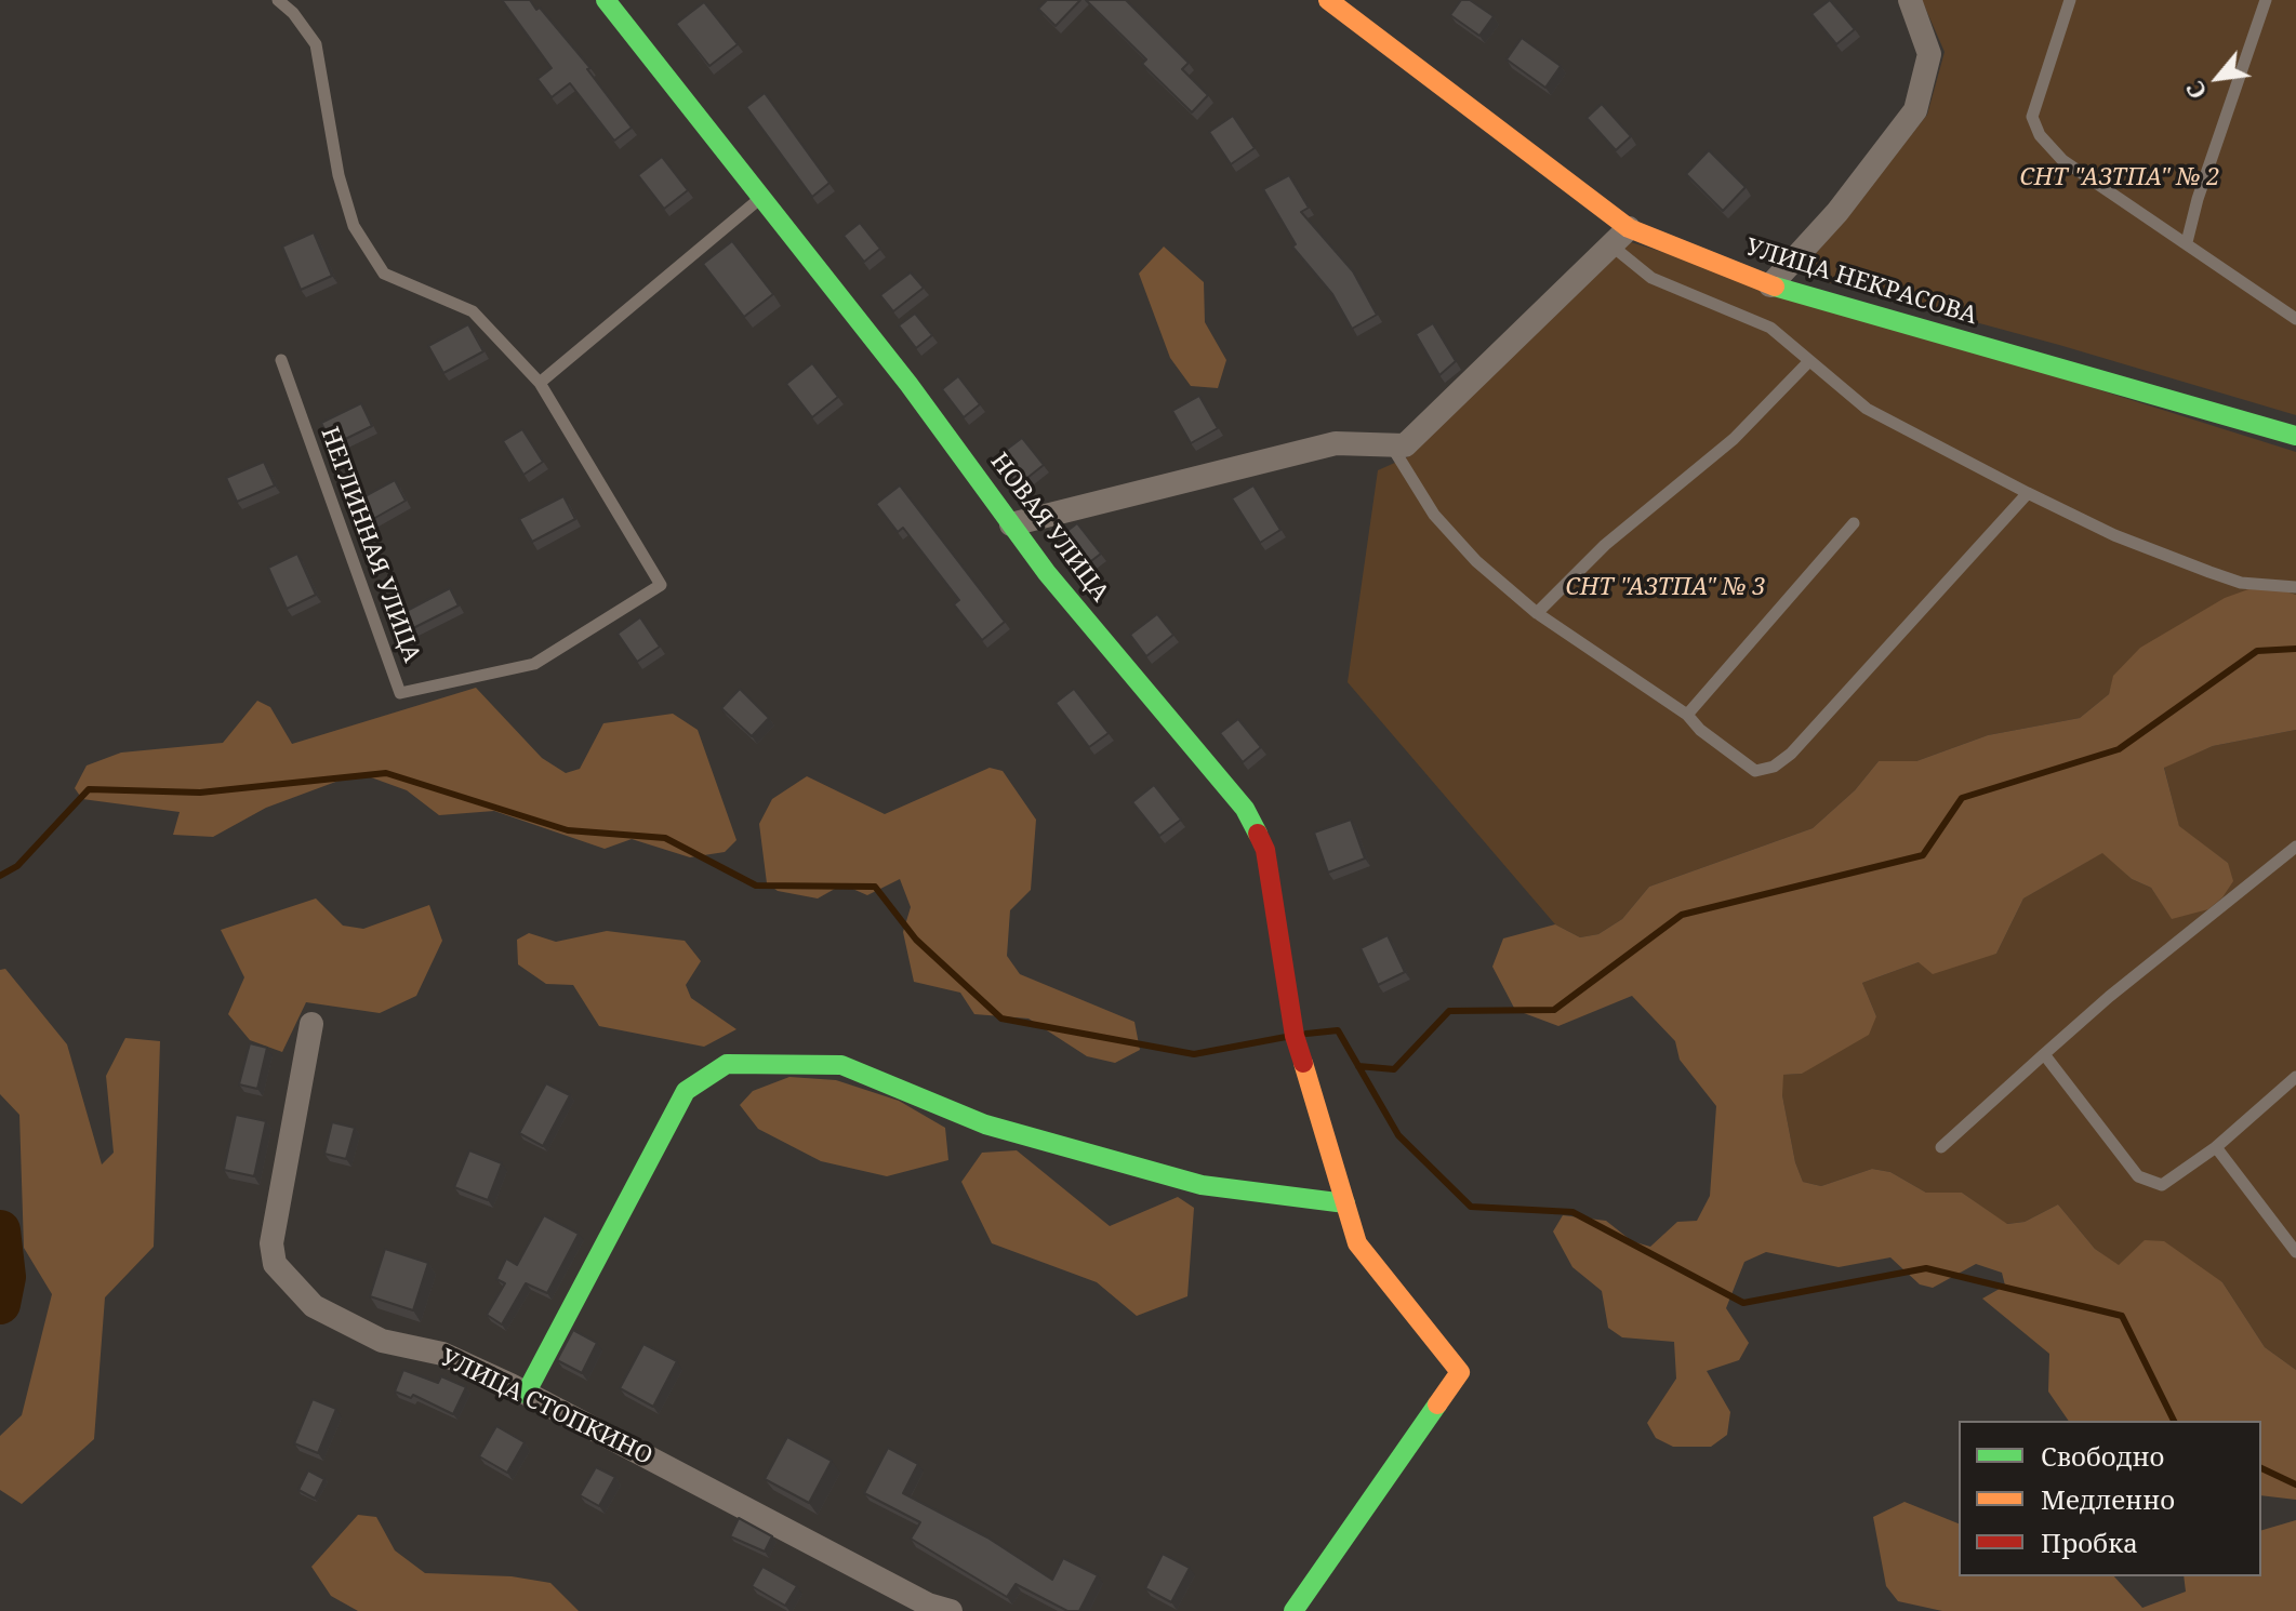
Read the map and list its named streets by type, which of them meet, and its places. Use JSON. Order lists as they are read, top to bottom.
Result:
{
  "streets": {
    "street": ["УЛИЦА НЕКРАСОВА", "НОВАЯ УЛИЦА", "УЛИЦА СТОПКИНО"],
    "lane": ["НЕГЛИННАЯ УЛИЦА"]
  },
  "parks": ["СНТ \"АЗТПА\" № 2", "СНТ \"АЗТПА\" № 3"],
  "legend": ["Свободно", "Медленно", "Пробка"],
  "north": "bottom left"
}
